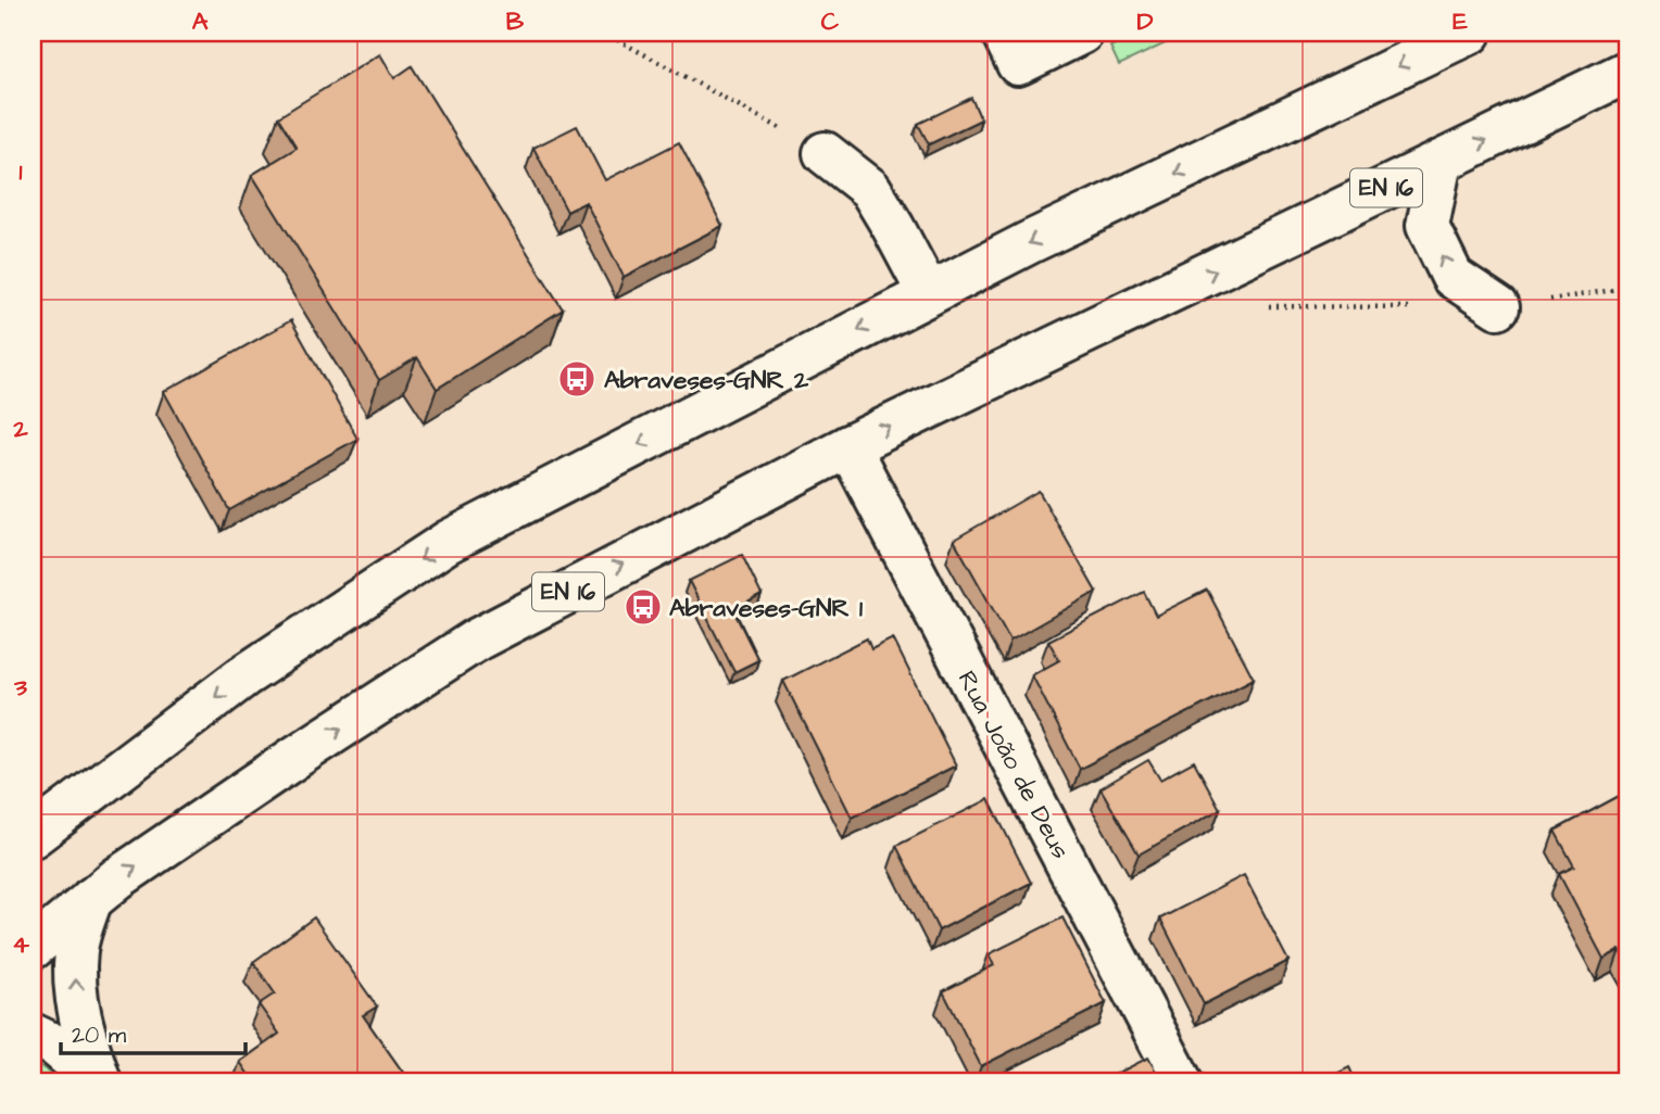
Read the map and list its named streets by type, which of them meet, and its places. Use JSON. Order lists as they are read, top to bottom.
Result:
{
  "streets": {
    "main road": ["EN 16", "Rua João de Deus"]
  },
  "crossings": [
    ["EN 16", "Rua João de Deus"]
  ],
  "places": {
    "bus stop": ["Abraveses-GNR 2", "Abraveses-GNR 1"]
  },
  "scale_bar": "20 m",
  "grid": {
    "columns": [
      "A",
      "B",
      "C",
      "D",
      "E"
    ],
    "rows": [
      "1",
      "2",
      "3",
      "4"
    ]
  }
}
